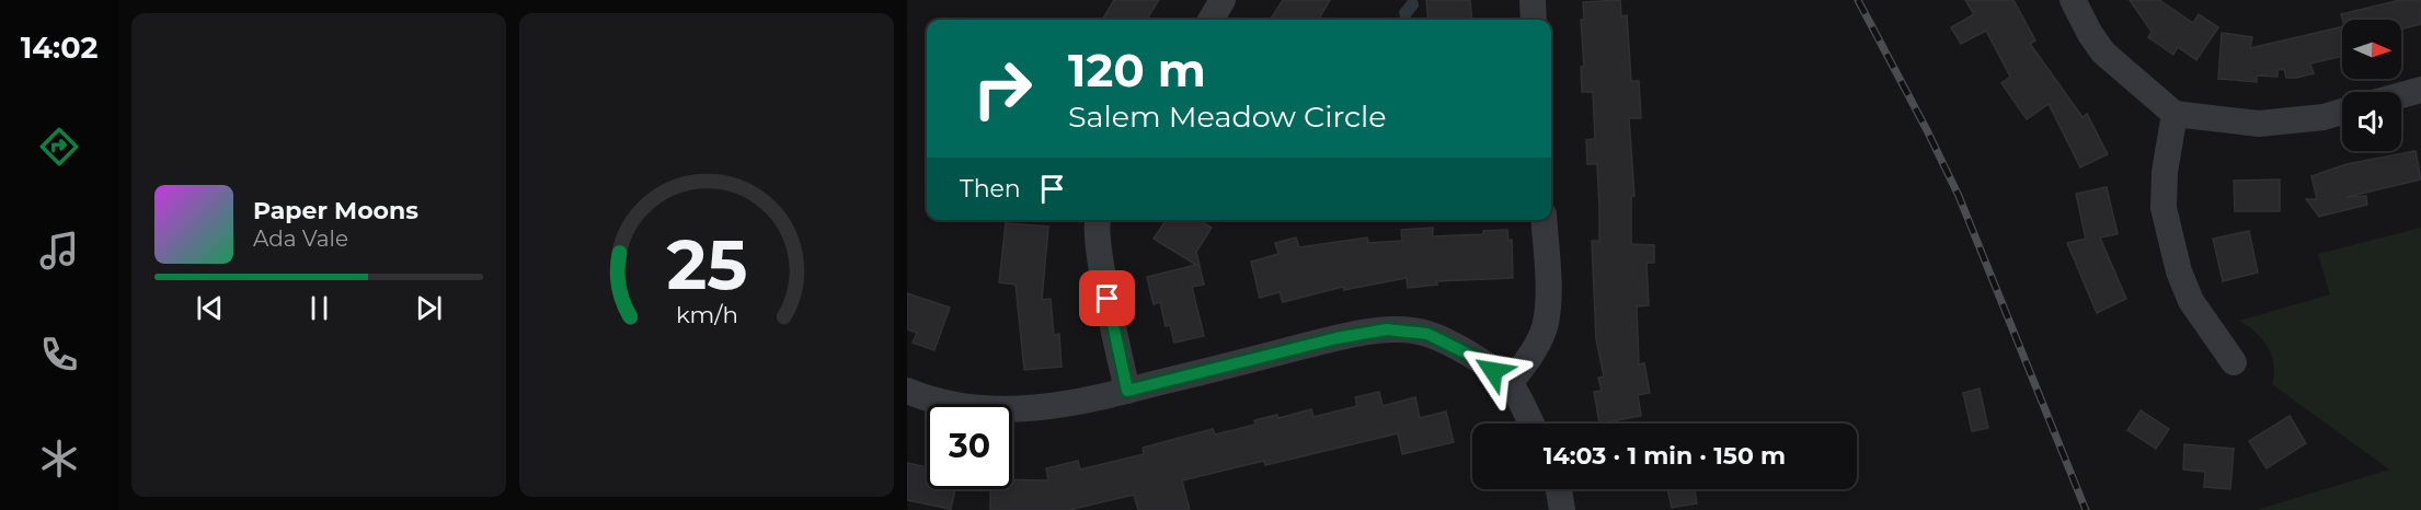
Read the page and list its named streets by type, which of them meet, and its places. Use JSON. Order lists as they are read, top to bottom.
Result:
{
  "north": "right",
  "page": {
    "tabs": "14:02",
    "turn": ["120 m", "Salem Meadow Circle"],
    "then": "Then",
    "song": ["Paper Moons", "Ada Vale"],
    "limit": "30",
    "trip": "14:03 · 1 min · 150 m",
    "gauge": ["25", "km/h"]
  }
}
